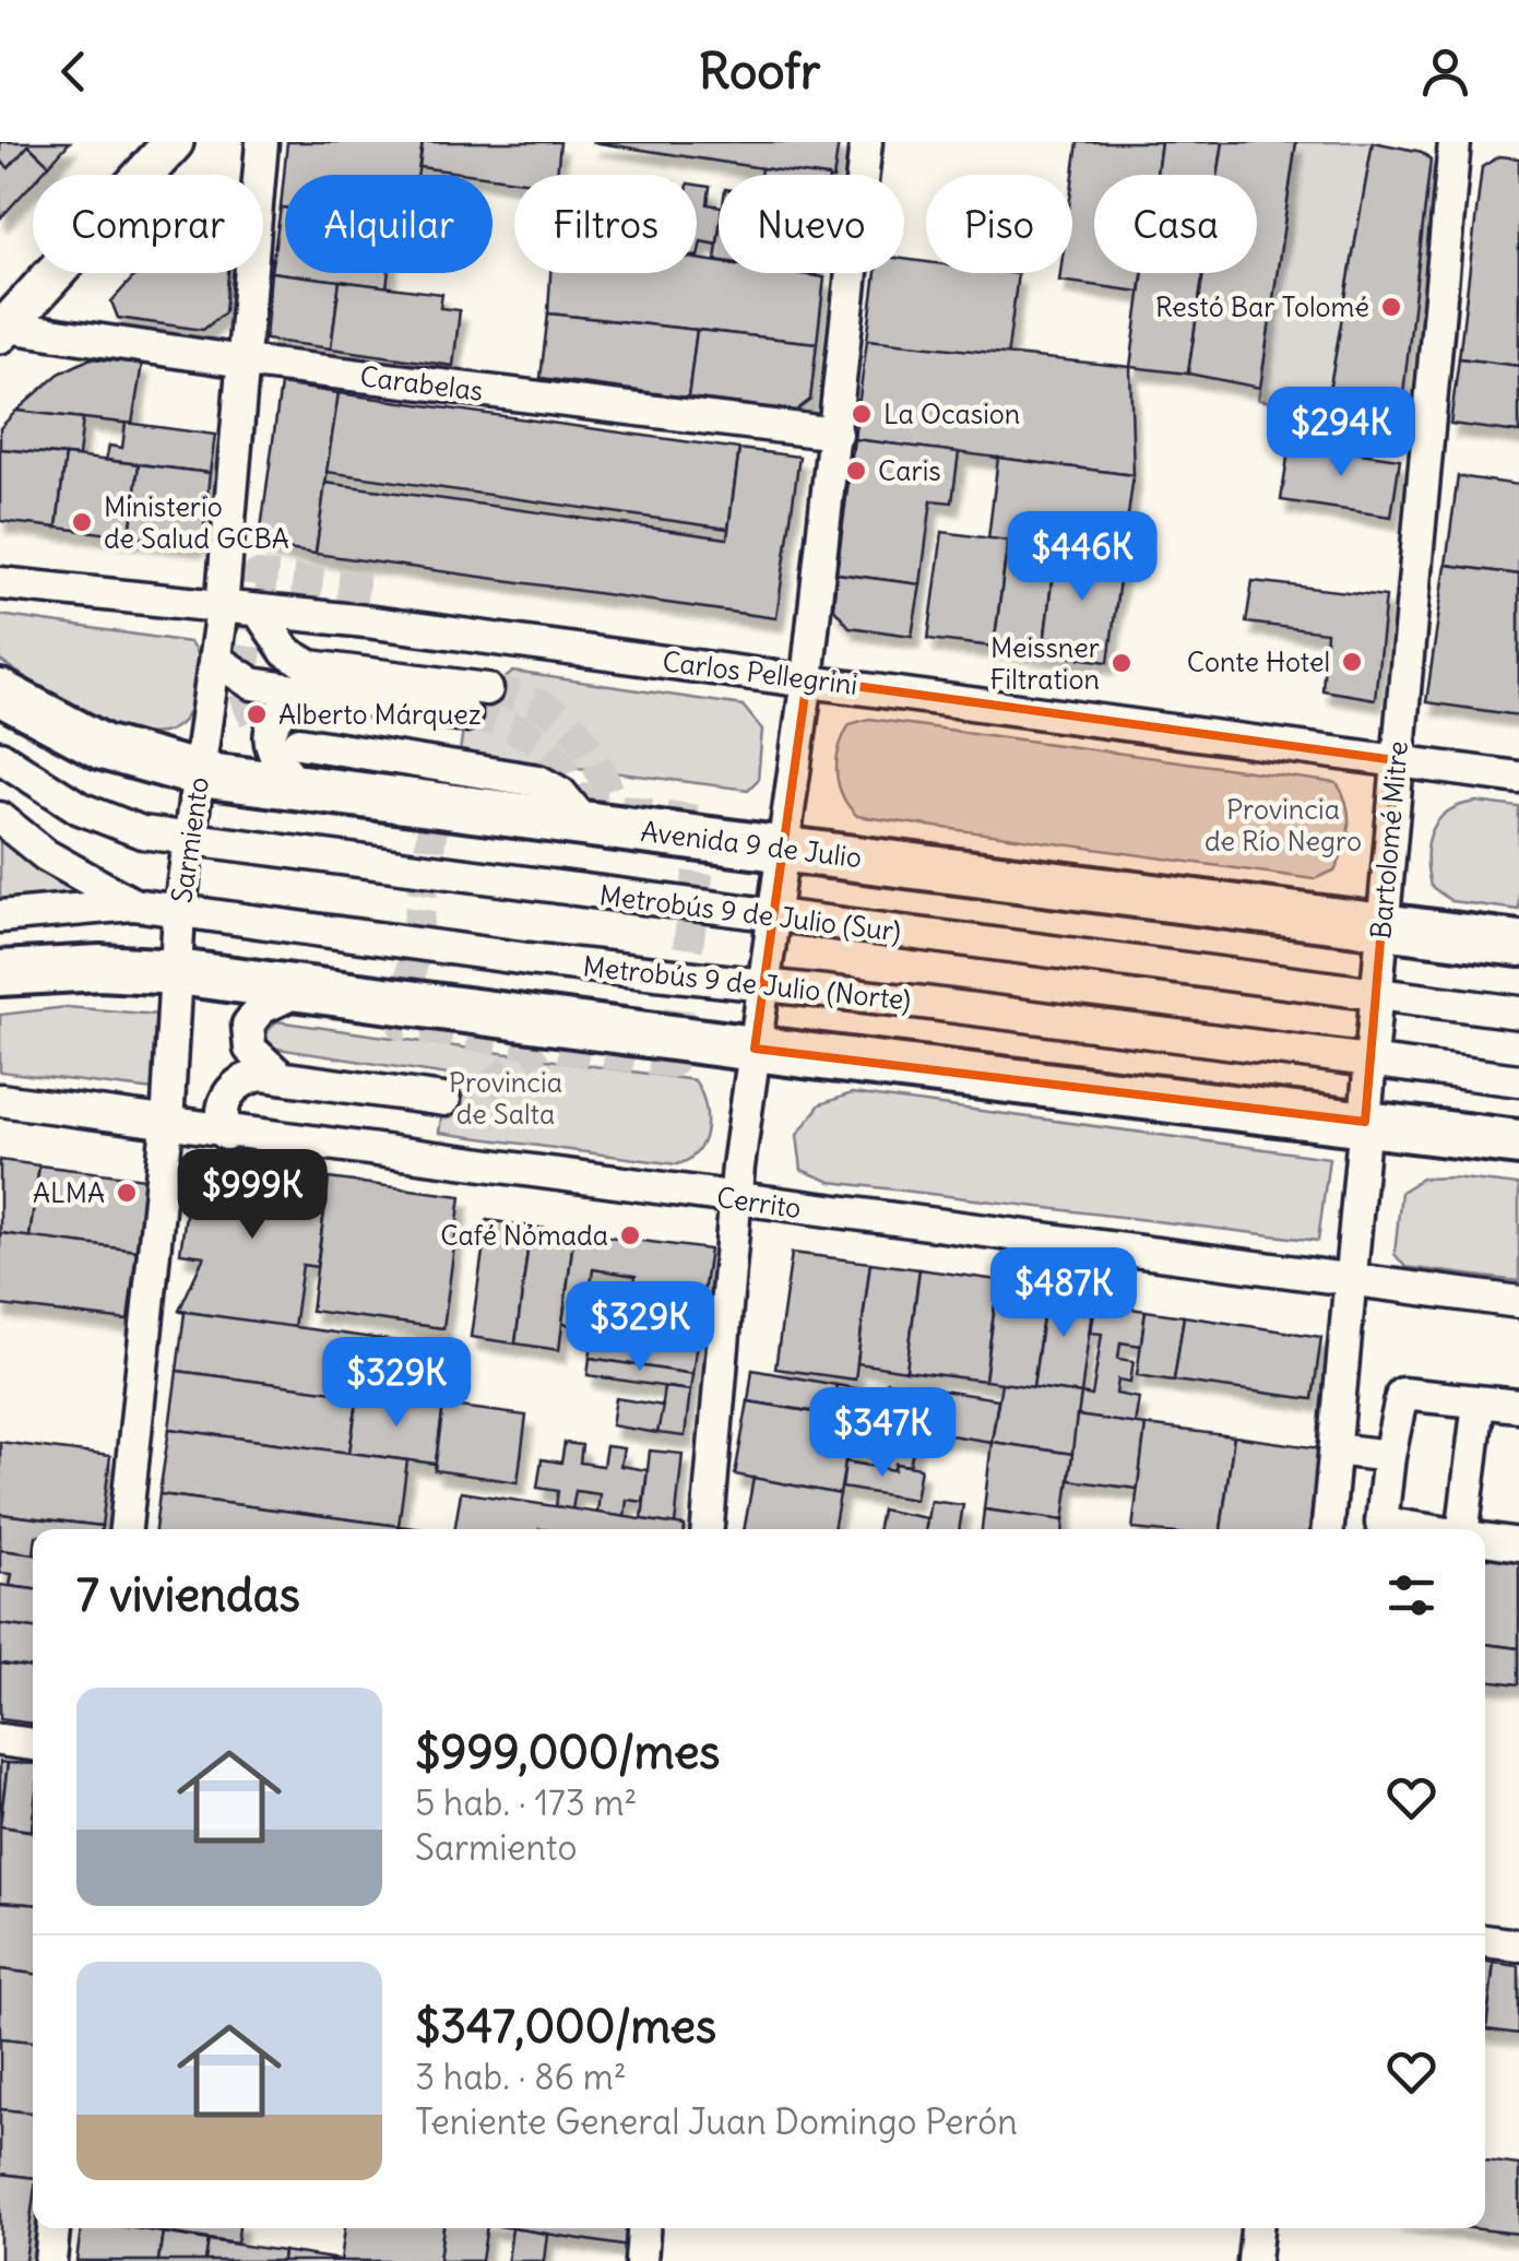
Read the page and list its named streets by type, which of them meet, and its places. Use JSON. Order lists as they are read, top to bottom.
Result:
{
  "streets": {
    "highway": ["Avenida 9 de Julio"],
    "street": [
      "Carabelas",
      "Carlos Pellegrini",
      "Sarmiento",
      "Bartolomé Mitre",
      "Metrobús 9 de Julio (Sur)",
      "Metrobús 9 de Julio (Norte)",
      "Cerrito"
    ]
  },
  "crossings": [
    ["Carabelas", "Sarmiento"],
    ["Carlos Pellegrini", "Sarmiento"],
    ["Carlos Pellegrini", "Bartolomé Mitre"],
    ["Sarmiento", "Avenida 9 de Julio"],
    ["Sarmiento", "Metrobús 9 de Julio (Sur)"],
    ["Sarmiento", "Metrobús 9 de Julio (Norte)"],
    ["Sarmiento", "Cerrito"],
    ["Bartolomé Mitre", "Avenida 9 de Julio"],
    ["Bartolomé Mitre", "Metrobús 9 de Julio (Sur)"],
    ["Bartolomé Mitre", "Metrobús 9 de Julio (Norte)"],
    ["Bartolomé Mitre", "Cerrito"]
  ],
  "parks": ["Provincia de Río Negro", "Provincia de Salta"],
  "places": [
    "Restó Bar Tolomé",
    "La Ocasion",
    "Caris",
    "Ministerio de Salud GCBA",
    "Conte Hotel",
    "Meissner Filtration",
    "Alberto Márquez",
    "ALMA",
    "Café Nómada"
  ],
  "page": {
    "header": "Roofr",
    "chip": [
      "Comprar",
      "Alquilar",
      "Filtros",
      "Nuevo",
      "Piso",
      "Casa"
    ],
    "price": [
      "$294K",
      "$446K",
      "$999K",
      "$487K",
      "$329K",
      "$329K",
      "$347K"
    ],
    "heading": "7 viviendas",
    "list": [
      {
        "name": "$999,000/mes",
        "note": "5 hab. · 173 m² · Sarmiento"
      },
      {
        "name": "$347,000/mes",
        "note": "3 hab. · 86 m² · Teniente General Juan Domingo Perón"
      }
    ]
  }
}
